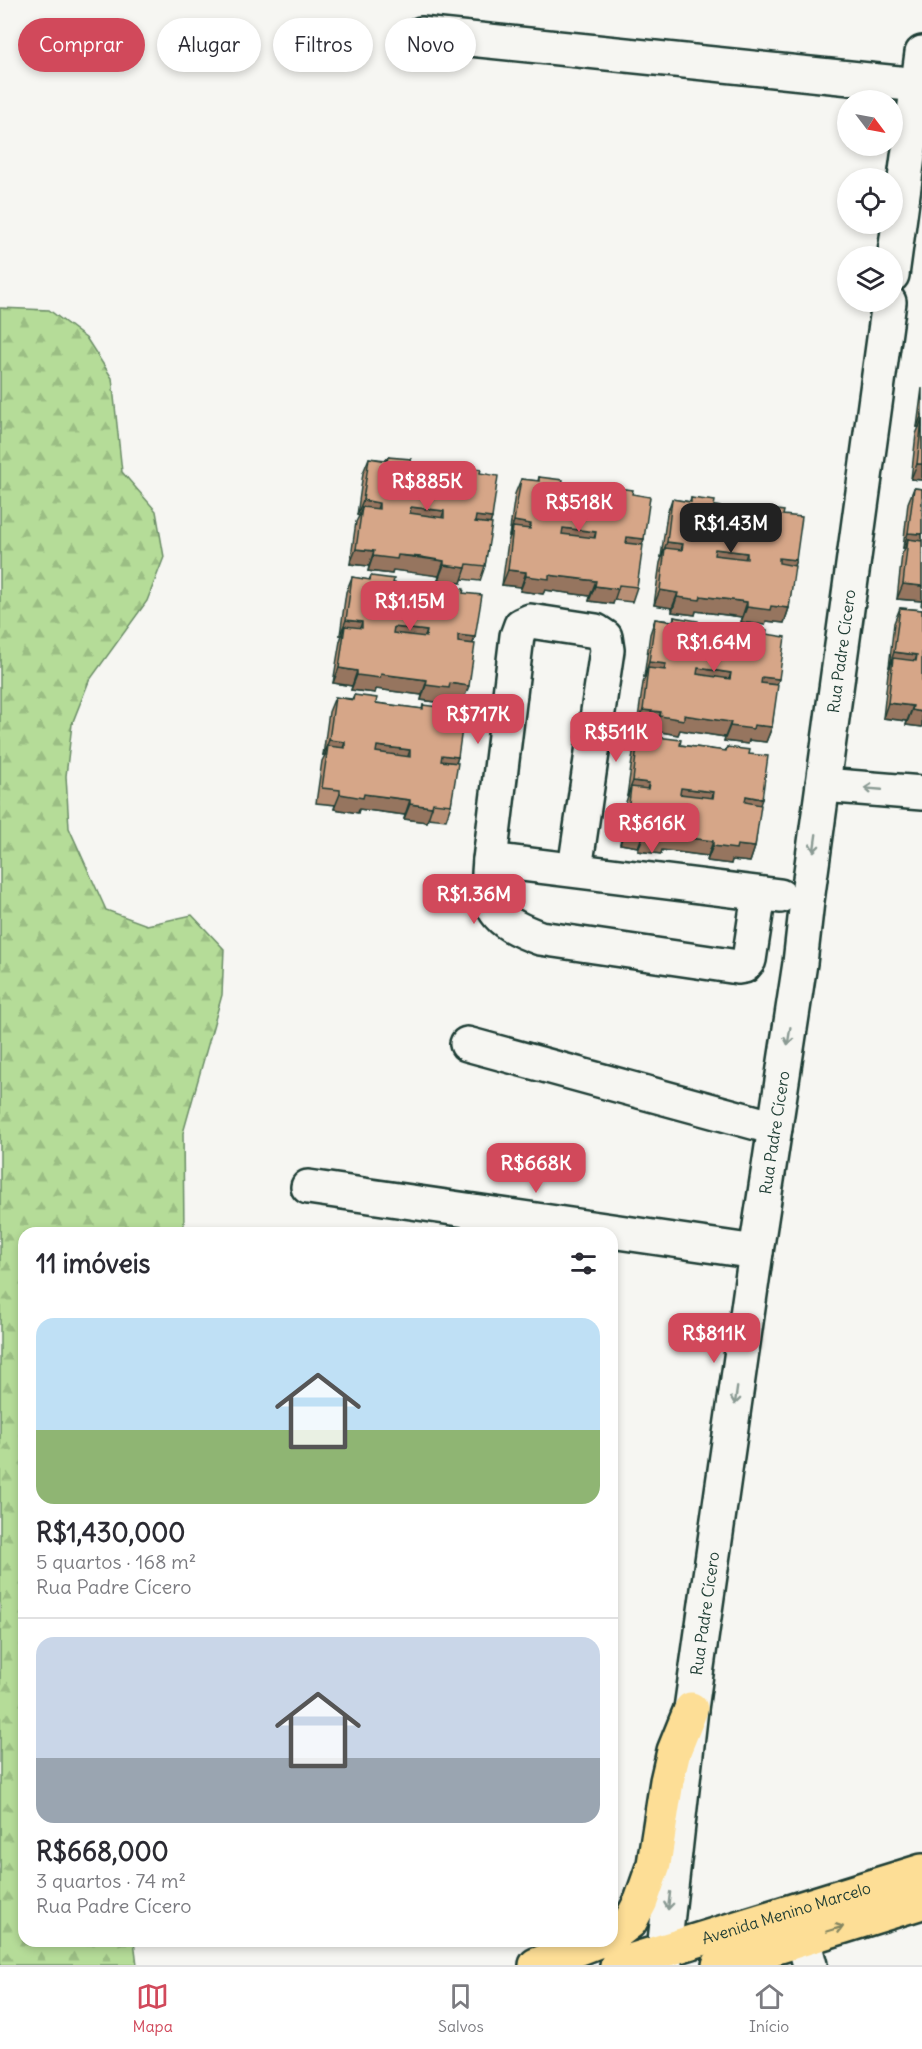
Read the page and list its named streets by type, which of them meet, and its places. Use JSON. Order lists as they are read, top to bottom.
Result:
{
  "streets": {
    "main road": ["Avenida Menino Marcelo"],
    "street": ["Rua Padre Cícero"]
  },
  "crossings": [
    ["Rua Padre Cícero", "Avenida Menino Marcelo"]
  ],
  "one_way": ["Rua Padre Cícero"],
  "north": "bottom right",
  "page": {
    "chip": [
      "Comprar",
      "Alugar",
      "Filtros",
      "Novo"
    ],
    "price": [
      "R$885K",
      "R$518K",
      "R$1.43M",
      "R$1.15M",
      "R$1.64M",
      "R$717K",
      "R$511K",
      "R$616K",
      "R$1.36M",
      "R$668K",
      "R$811K"
    ],
    "heading": "11 imóveis",
    "list": [
      {
        "name": "R$1,430,000",
        "note": "5 quartos · 168 m² · Rua Padre Cícero"
      },
      {
        "name": "R$668,000",
        "note": "3 quartos · 74 m² · Rua Padre Cícero"
      }
    ],
    "tabs": ["Mapa", "Salvos", "Início"]
  }
}
